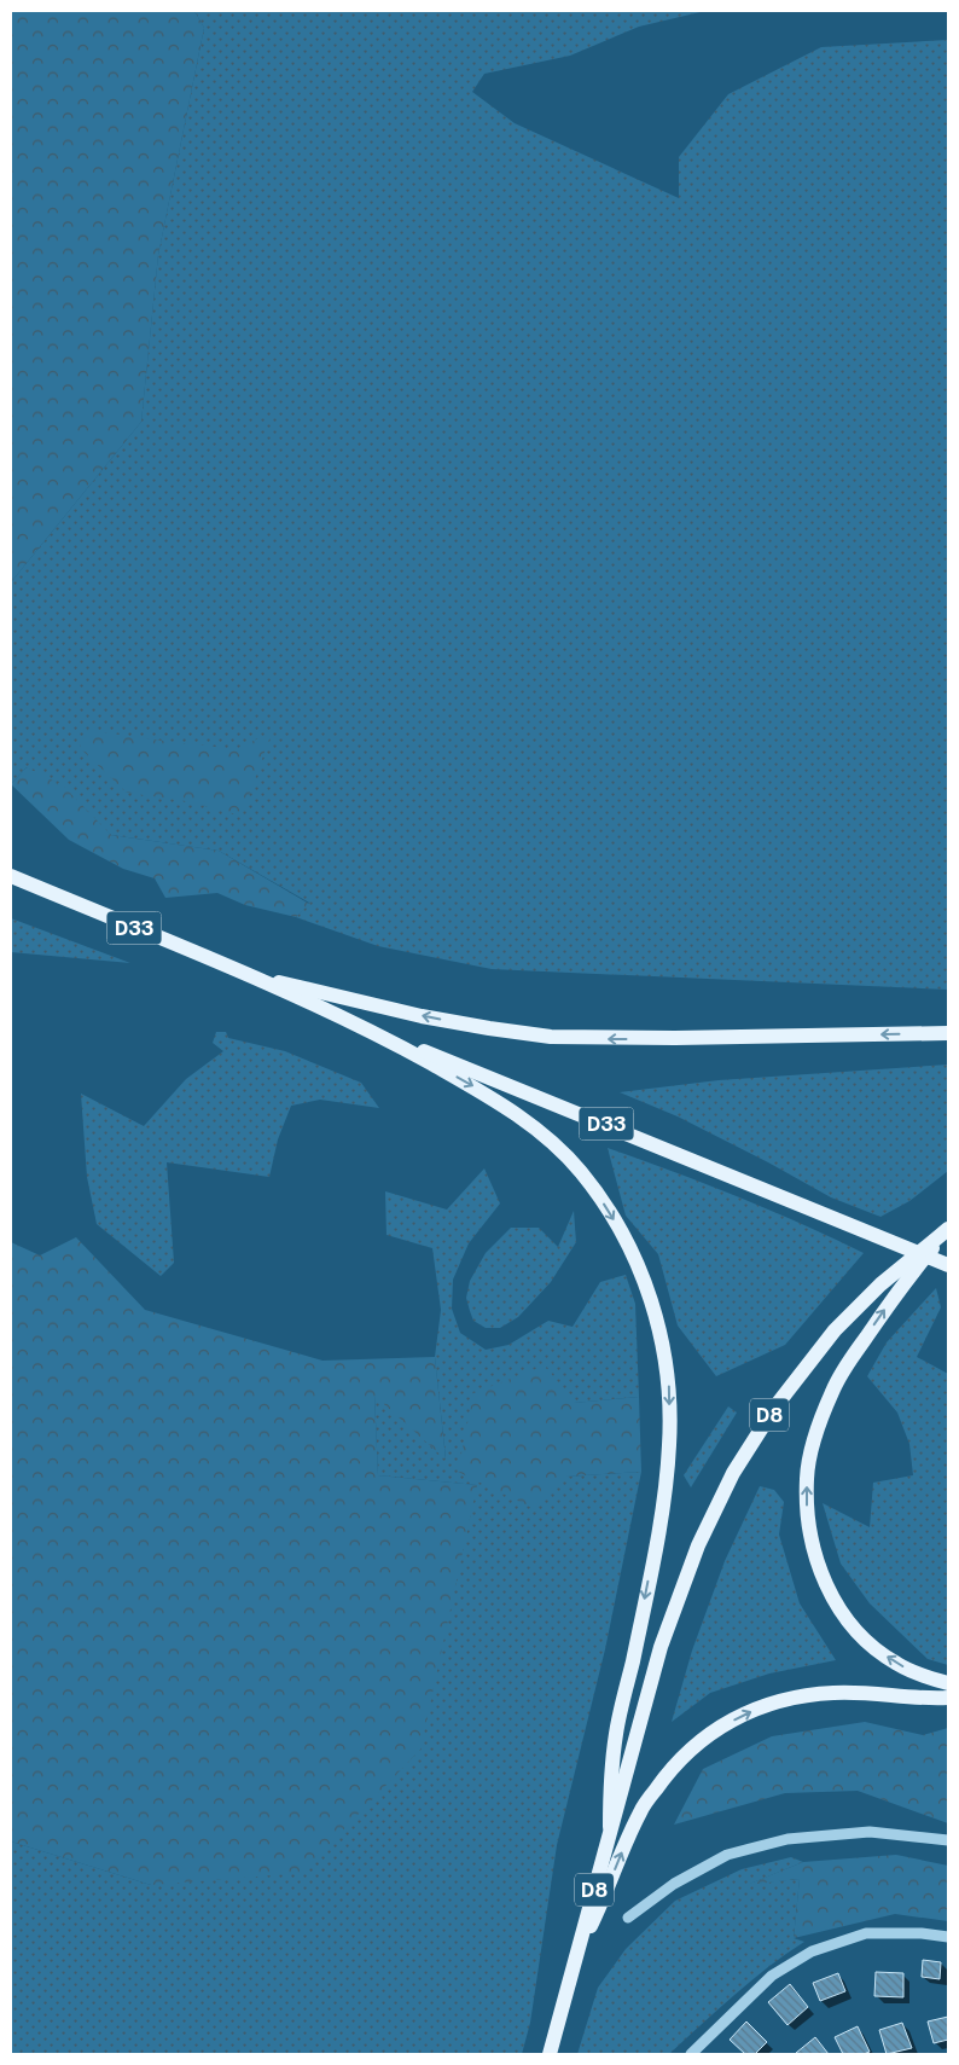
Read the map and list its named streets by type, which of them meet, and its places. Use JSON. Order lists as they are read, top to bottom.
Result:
{
  "streets": {
    "main road": ["D33", "D8"]
  }
}
